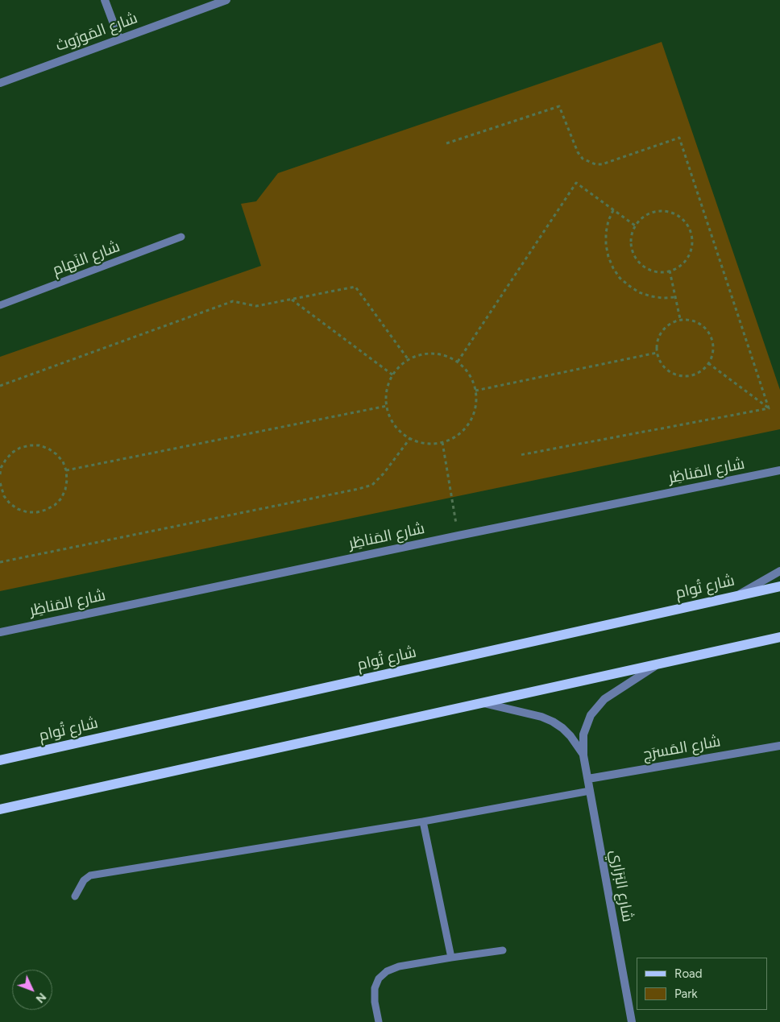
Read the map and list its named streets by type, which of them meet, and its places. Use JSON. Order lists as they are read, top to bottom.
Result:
{
  "streets": {
    "main road": ["شارع تُوام"],
    "street": [
      "شارع المَورُوث",
      "شارع المَناظِر",
      "شارع المَسرَج",
      "شارع البَرَاري"
    ],
    "lane": ["شارع النَهام"]
  },
  "crossings": [
    ["شارع المَسرَج", "شارع البَرَاري"]
  ],
  "legend": ["Road", "Park"],
  "north": "bottom right"
}
